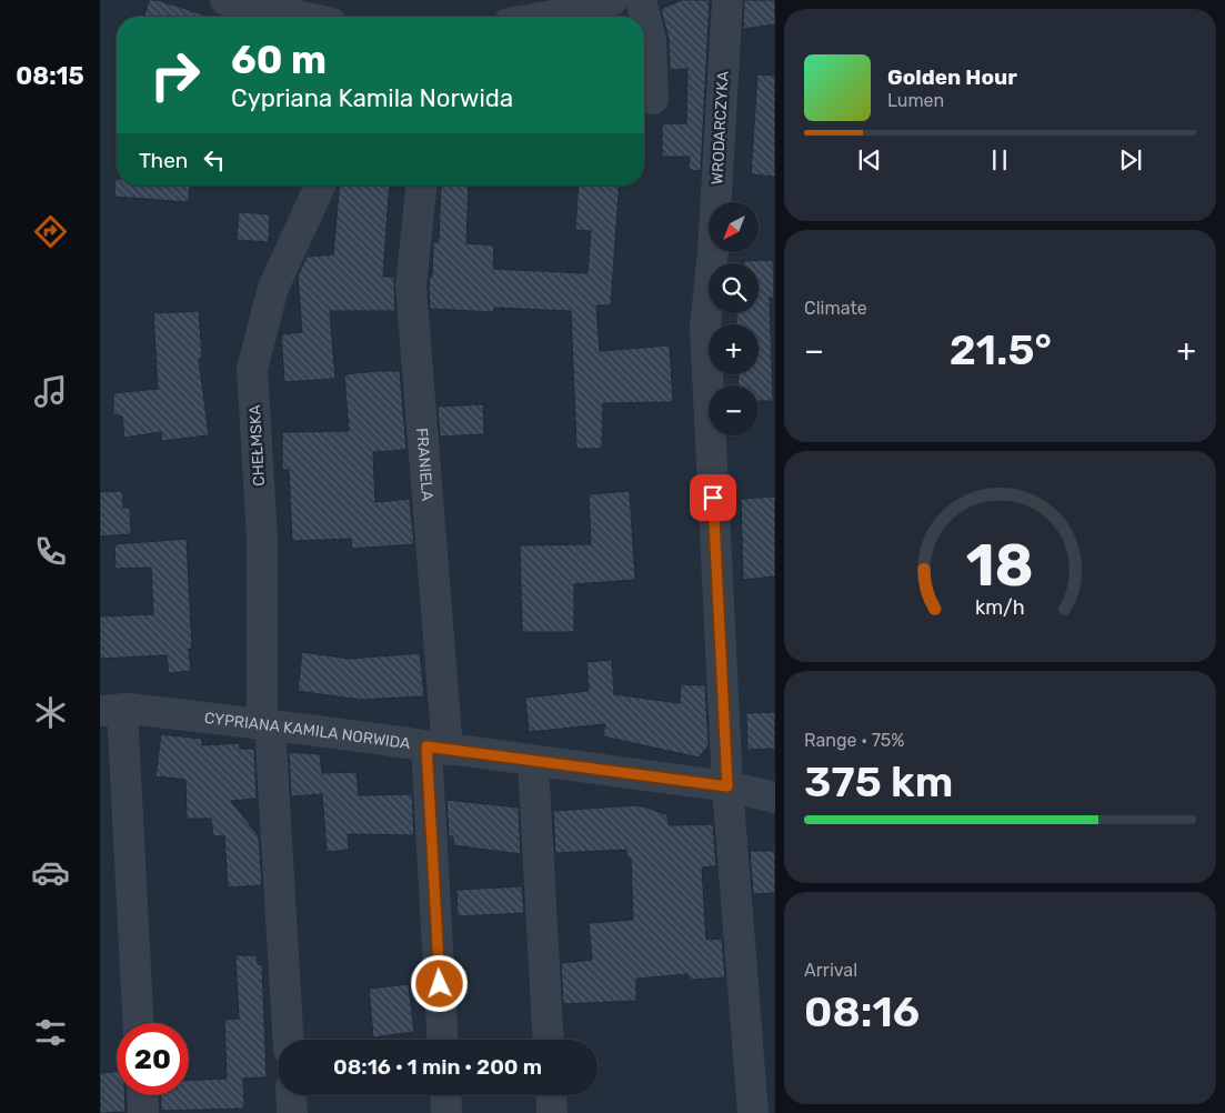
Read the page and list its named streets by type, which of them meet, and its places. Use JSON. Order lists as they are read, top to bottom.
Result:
{
  "streets": {
    "street": [
      "WRODARCZYKA",
      "CHEŁMSKA",
      "FRANIELA",
      "CYPRIANA KAMILA NORWIDA"
    ]
  },
  "crossings": [
    ["WRODARCZYKA", "CYPRIANA KAMILA NORWIDA"],
    ["CHEŁMSKA", "CYPRIANA KAMILA NORWIDA"],
    ["FRANIELA", "CYPRIANA KAMILA NORWIDA"]
  ],
  "north": "bottom left",
  "page": {
    "tabs": "08:15",
    "turn": ["60 m", "Cypriana Kamila Norwida"],
    "song": ["Golden Hour", "Lumen"],
    "then": "Then",
    "map_buttons": ["+", "−"],
    "tile": [
      "Climate",
      ["Range · 75%", "375 km"],
      ["Arrival", "08:16"]
    ],
    "heat": ["−", "21.5°", "+"],
    "limit": "20",
    "trip": "08:16 · 1 min · 200 m",
    "gauge": ["18", "km/h"]
  }
}
